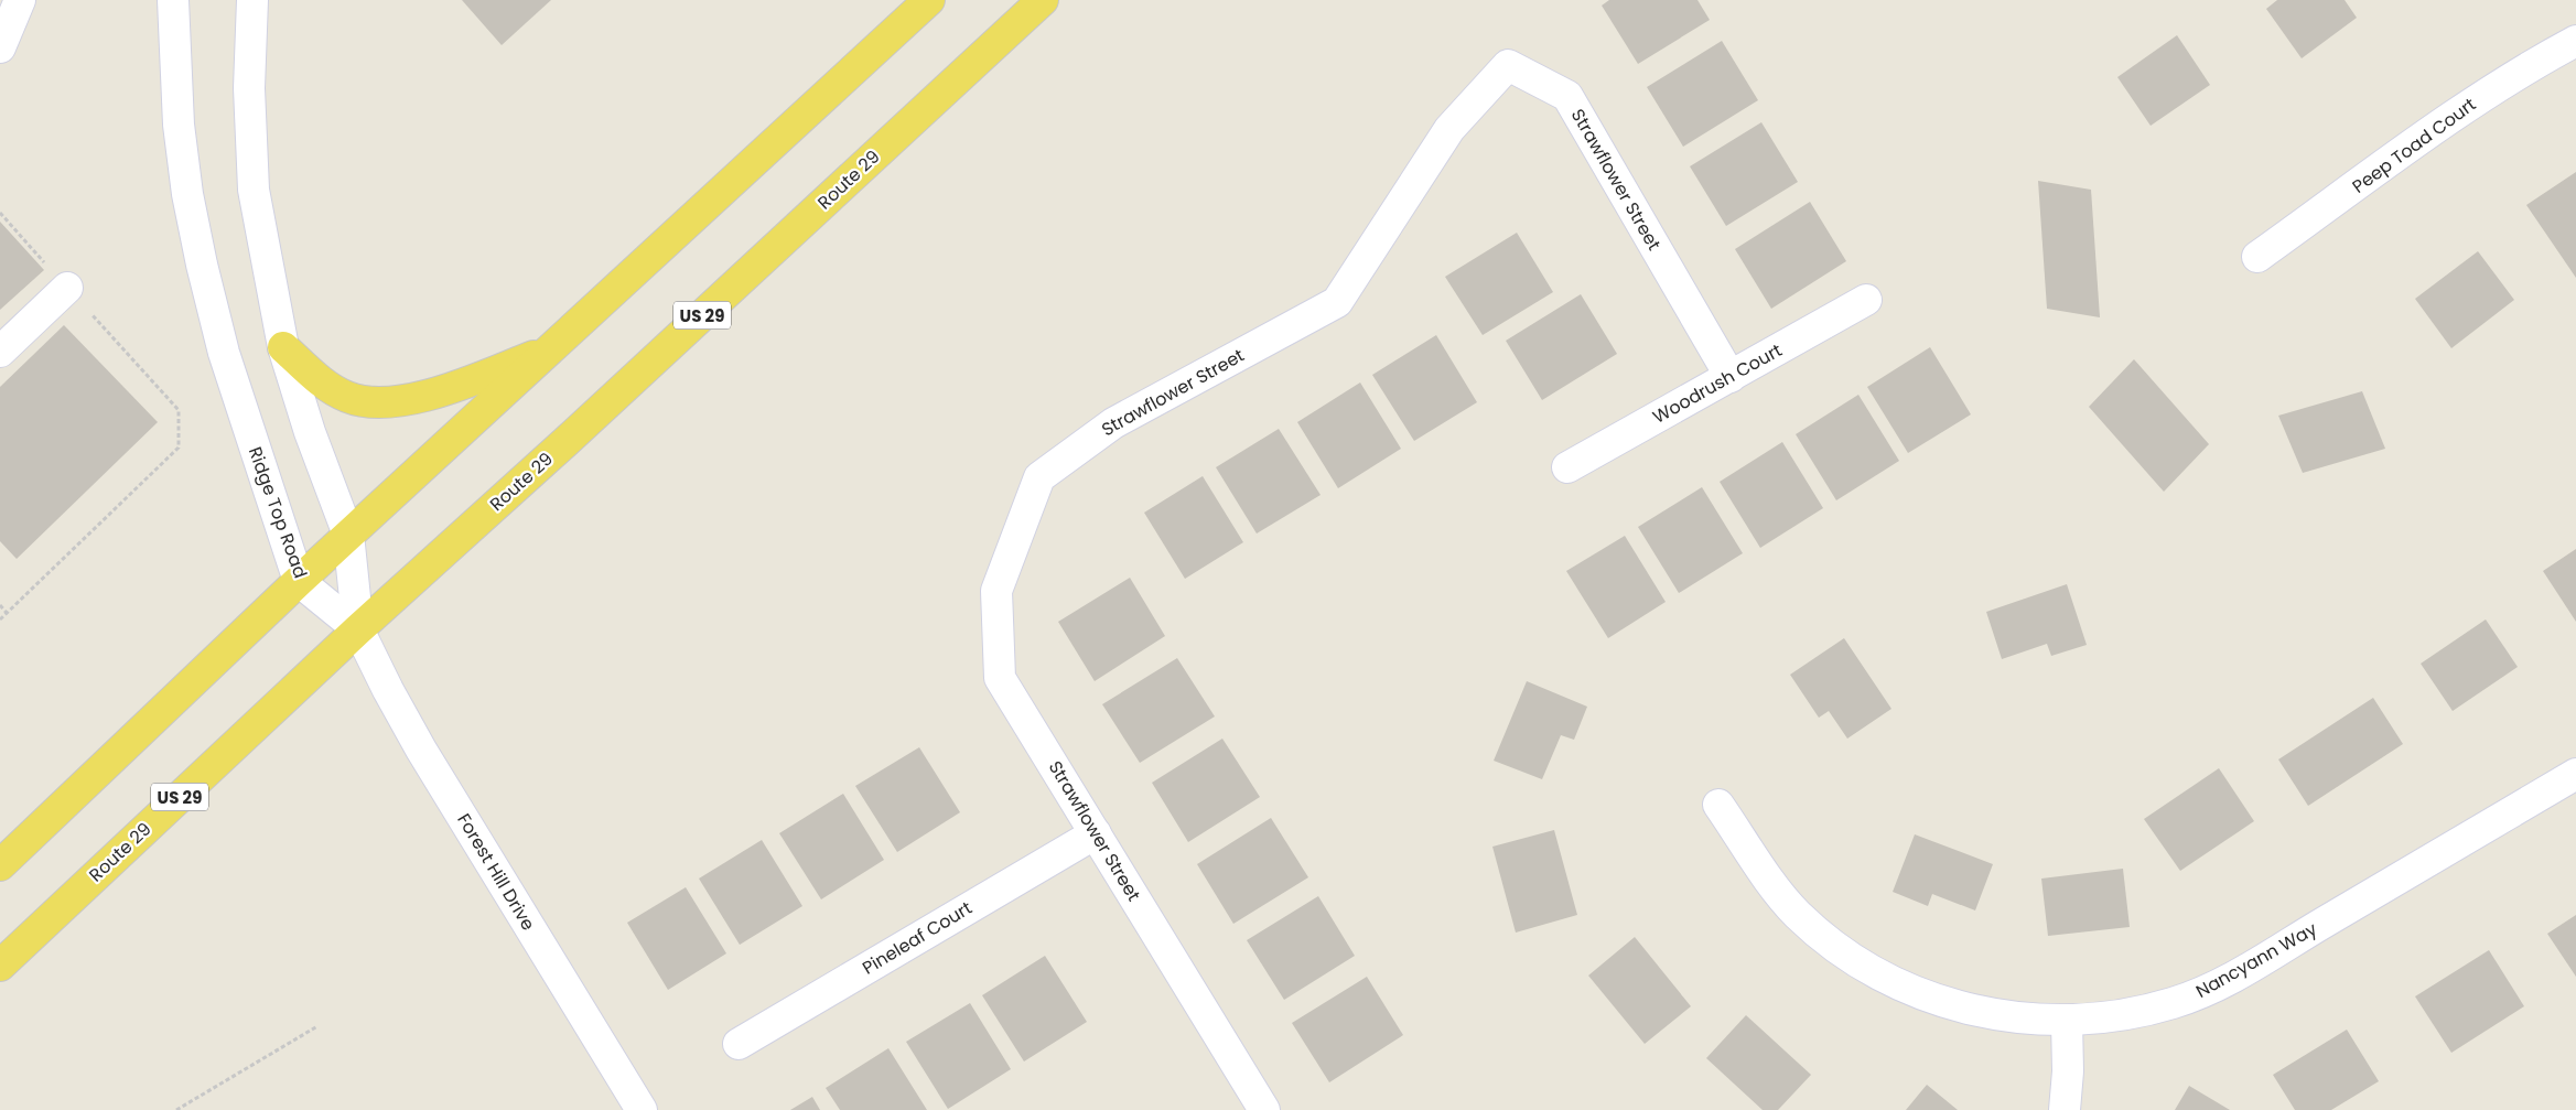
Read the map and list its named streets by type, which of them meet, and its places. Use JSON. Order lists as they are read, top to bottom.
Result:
{
  "streets": {
    "main road": ["Route 29", "US 29"],
    "street": [
      "Peep Toad Court",
      "Strawflower Street",
      "Woodrush Court",
      "Ridge Top Road",
      "Forest Hill Drive",
      "Pineleaf Court",
      "Nancyann Way"
    ]
  },
  "crossings": [
    ["Route 29", "Ridge Top Road"],
    ["Route 29", "Forest Hill Drive"],
    ["Strawflower Street", "Woodrush Court"],
    ["Strawflower Street", "Pineleaf Court"],
    ["Ridge Top Road", "Forest Hill Drive"]
  ]
}
